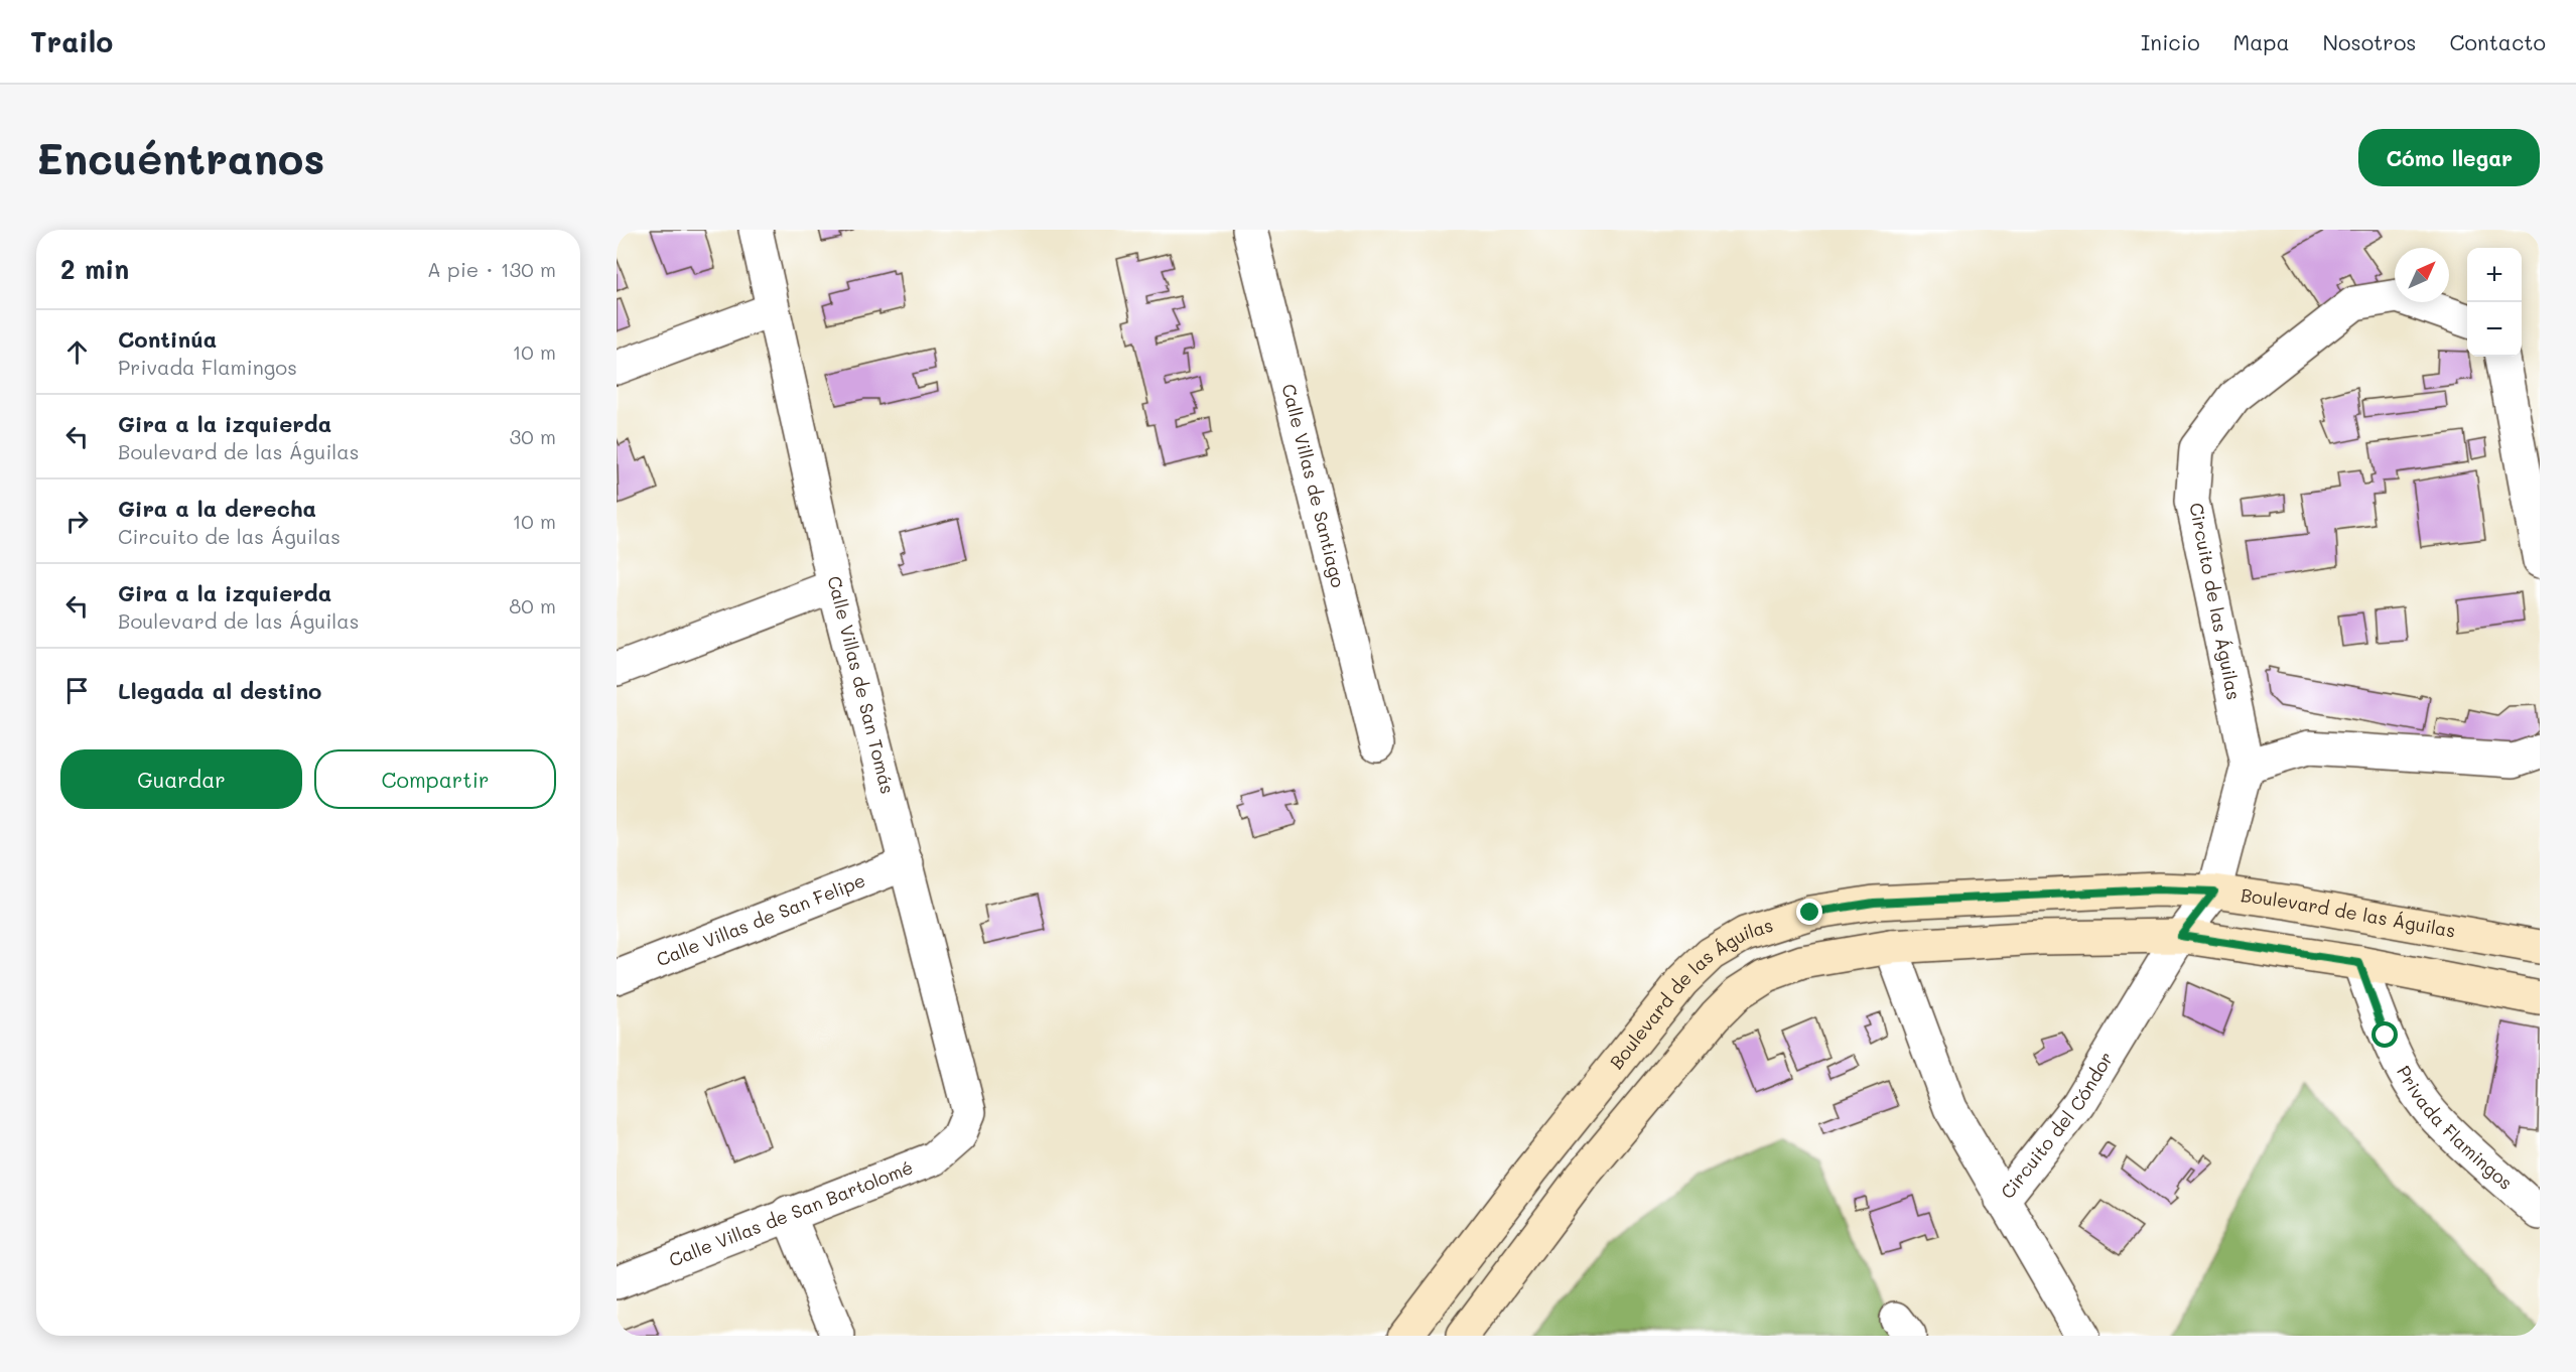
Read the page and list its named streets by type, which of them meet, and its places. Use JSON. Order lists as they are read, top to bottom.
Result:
{
  "streets": {
    "main road": ["Boulevard de las Águilas"],
    "street": [
      "Calle Villas de Santiago",
      "Circuito de las Águilas",
      "Calle Villas de San Tomás",
      "Calle Villas de San Felipe",
      "Circuito del Cóndor",
      "Privada Flamingos",
      "Calle Villas de San Bartolomé"
    ]
  },
  "crossings": [
    ["Circuito de las Águilas", "Boulevard de las Águilas"],
    ["Circuito de las Águilas", "Circuito del Cóndor"],
    ["Calle Villas de San Tomás", "Calle Villas de San Felipe"],
    ["Calle Villas de San Tomás", "Calle Villas de San Bartolomé"],
    ["Boulevard de las Águilas", "Circuito del Cóndor"],
    ["Boulevard de las Águilas", "Privada Flamingos"]
  ],
  "north": "top right",
  "page": {
    "header": "Trailo",
    "nav": [
      "Inicio",
      "Mapa",
      "Nosotros",
      "Contacto"
    ],
    "buttons": [
      "Cómo llegar",
      ["Guardar", "Compartir"]
    ],
    "title": "Encuéntranos",
    "heading": ["2 min", "A pie · 130 m"],
    "map_buttons": ["+", "−"],
    "list": [
      ["Continúa", "Privada Flamingos", "10 m"],
      ["Gira a la izquierda", "Boulevard de las Águilas", "30 m"],
      ["Gira a la derecha", "Circuito de las Águilas", "10 m"],
      ["Gira a la izquierda", "Boulevard de las Águilas", "80 m"],
      "Llegada al destino"
    ]
  }
}
